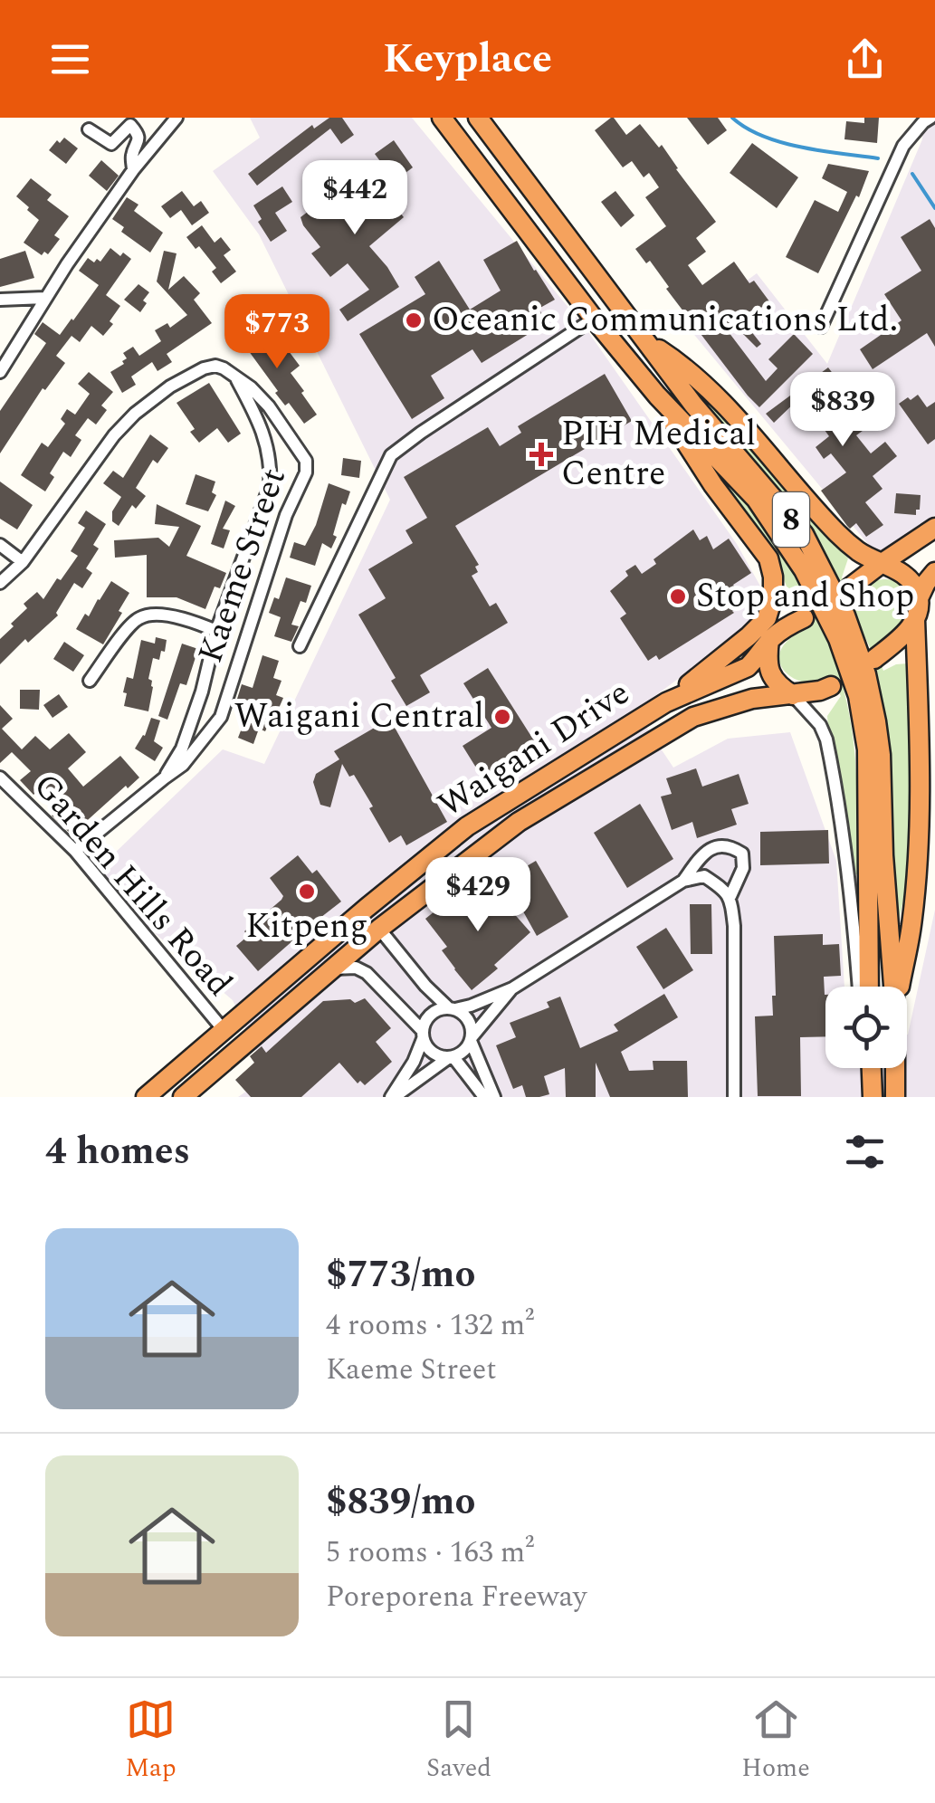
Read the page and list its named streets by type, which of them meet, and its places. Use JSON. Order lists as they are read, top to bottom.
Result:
{
  "streets": {
    "highway": ["8", "Waigani Drive"],
    "street": ["Kaeme Street", "Garden Hills Road"]
  },
  "crossings": [
    ["Kaeme Street", "Garden Hills Road"],
    ["Waigani Drive", "Garden Hills Road"]
  ],
  "places": {
    "other": [
      "Oceanic Communications Ltd.",
      "Stop and Shop",
      "Waigani Central",
      "Kitpeng"
    ],
    "health": ["PIH Medical Centre"]
  },
  "page": {
    "header": "Keyplace",
    "price": [
      "$442",
      "$773",
      "$839",
      "$429"
    ],
    "heading": "4 homes",
    "list": [
      {
        "name": "$773/mo",
        "note": "4 rooms · 132 m² · Kaeme Street"
      },
      {
        "name": "$839/mo",
        "note": "5 rooms · 163 m² · Poreporena Freeway"
      }
    ],
    "tabs": ["Map", "Saved", "Home"]
  }
}
